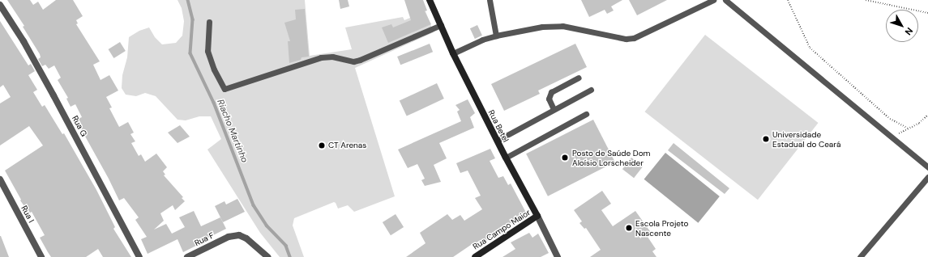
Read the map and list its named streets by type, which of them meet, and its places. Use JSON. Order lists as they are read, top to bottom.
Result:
{
  "streets": {
    "street": [
      "Rua G",
      "Rua Betel",
      "Rua I",
      "Rua Campo Maior",
      "Rua F"
    ]
  },
  "crossings": [
    ["Rua Betel", "Rua Campo Maior"]
  ],
  "water": ["Riacho Martinho"],
  "places": [
    "Universidade Estadual do Ceará",
    "CT Arenas",
    "Posto de Saúde Dom Aloísio Lorscheider",
    "Escola Projeto Nascente"
  ],
  "north": "bottom right"
}
